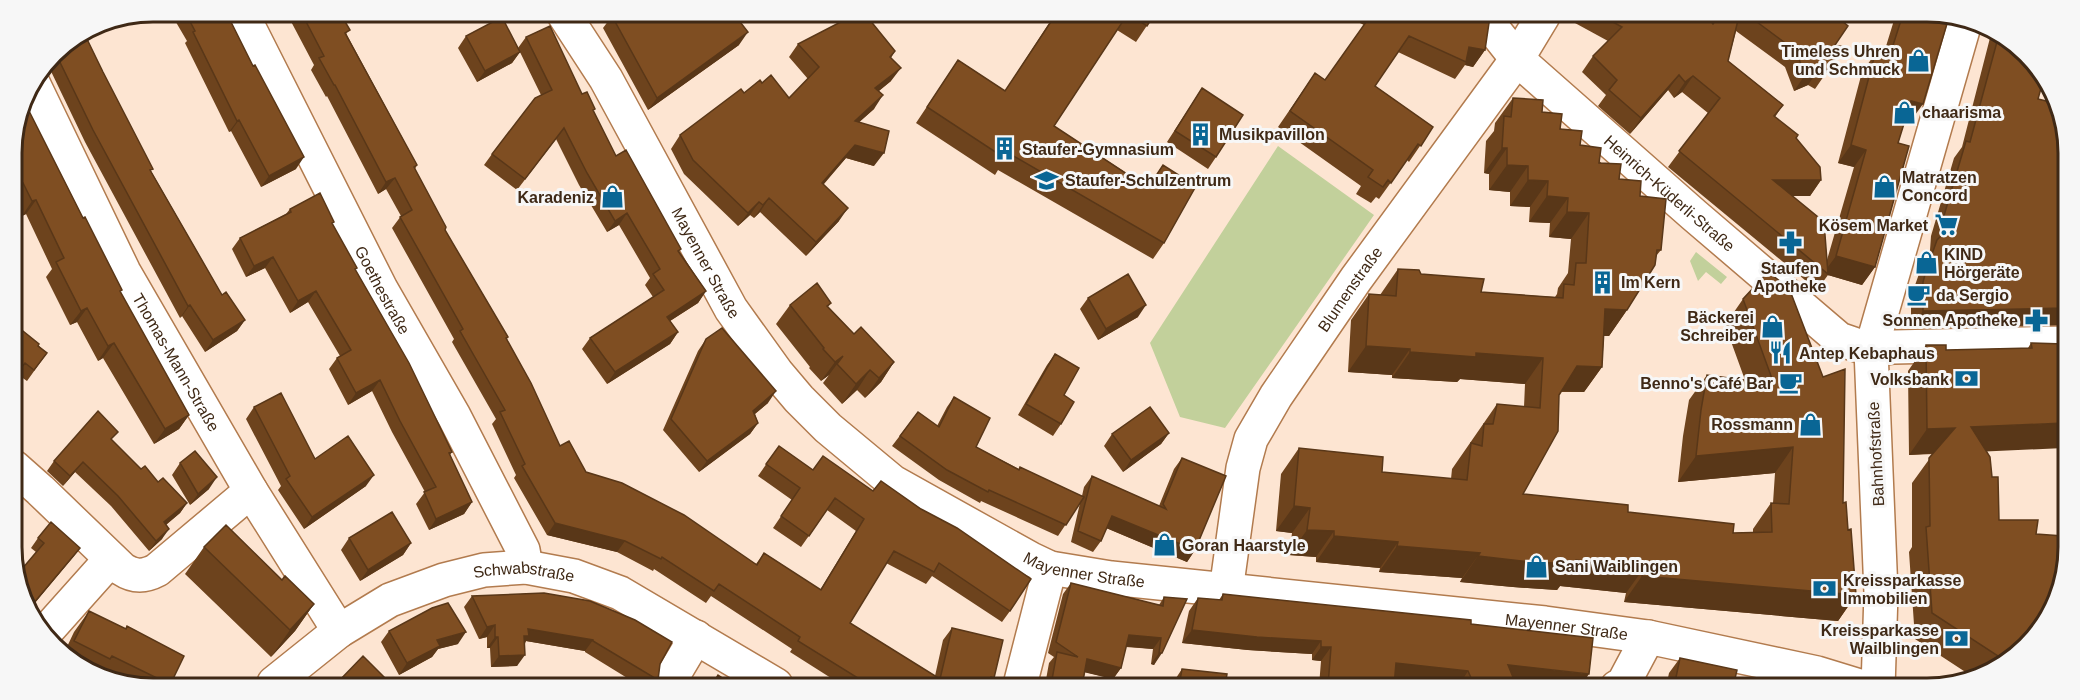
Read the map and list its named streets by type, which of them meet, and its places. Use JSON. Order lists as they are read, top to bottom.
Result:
{
  "streets": {
    "street": [
      "Heinrich-Küderli-Straße",
      "Mayenner Straße",
      "Blumenstraße",
      "Goethestraße",
      "Thomas-Mann-Straße",
      "Bahnhofstraße",
      "Schwabstraße"
    ]
  },
  "crossings": [
    ["Heinrich-Küderli-Straße", "Blumenstraße"],
    ["Heinrich-Küderli-Straße", "Bahnhofstraße"],
    ["Mayenner Straße", "Blumenstraße"],
    ["Goethestraße", "Schwabstraße"],
    ["Thomas-Mann-Straße", "Schwabstraße"]
  ],
  "places": {
    "shop": [
      "Timeless Uhren und Schmuck",
      "chaarisma",
      "Matratzen Concord",
      "Karadeniz",
      "KIND Hörgeräte",
      "Bäckerei Schreiber",
      "Rossmann",
      "Goran Haarstyle",
      "Sani Waiblingen"
    ],
    "building": ["Musikpavillon", "Staufer-Gymnasium", "Im Kern"],
    "school or university": ["Staufer-Schulzentrum"],
    "supermarket": ["Kösem Market"],
    "pharmacy": ["Staufen Apotheke", "Sonnen Apotheke"],
    "cafe": ["da Sergio", "Benno's Café Bar"],
    "restaurant": ["Antep Kebaphaus"],
    "bank": ["Volksbank", "Kreissparkasse Immobilien", "Kreissparkasse Wailblingen"]
  }
}
